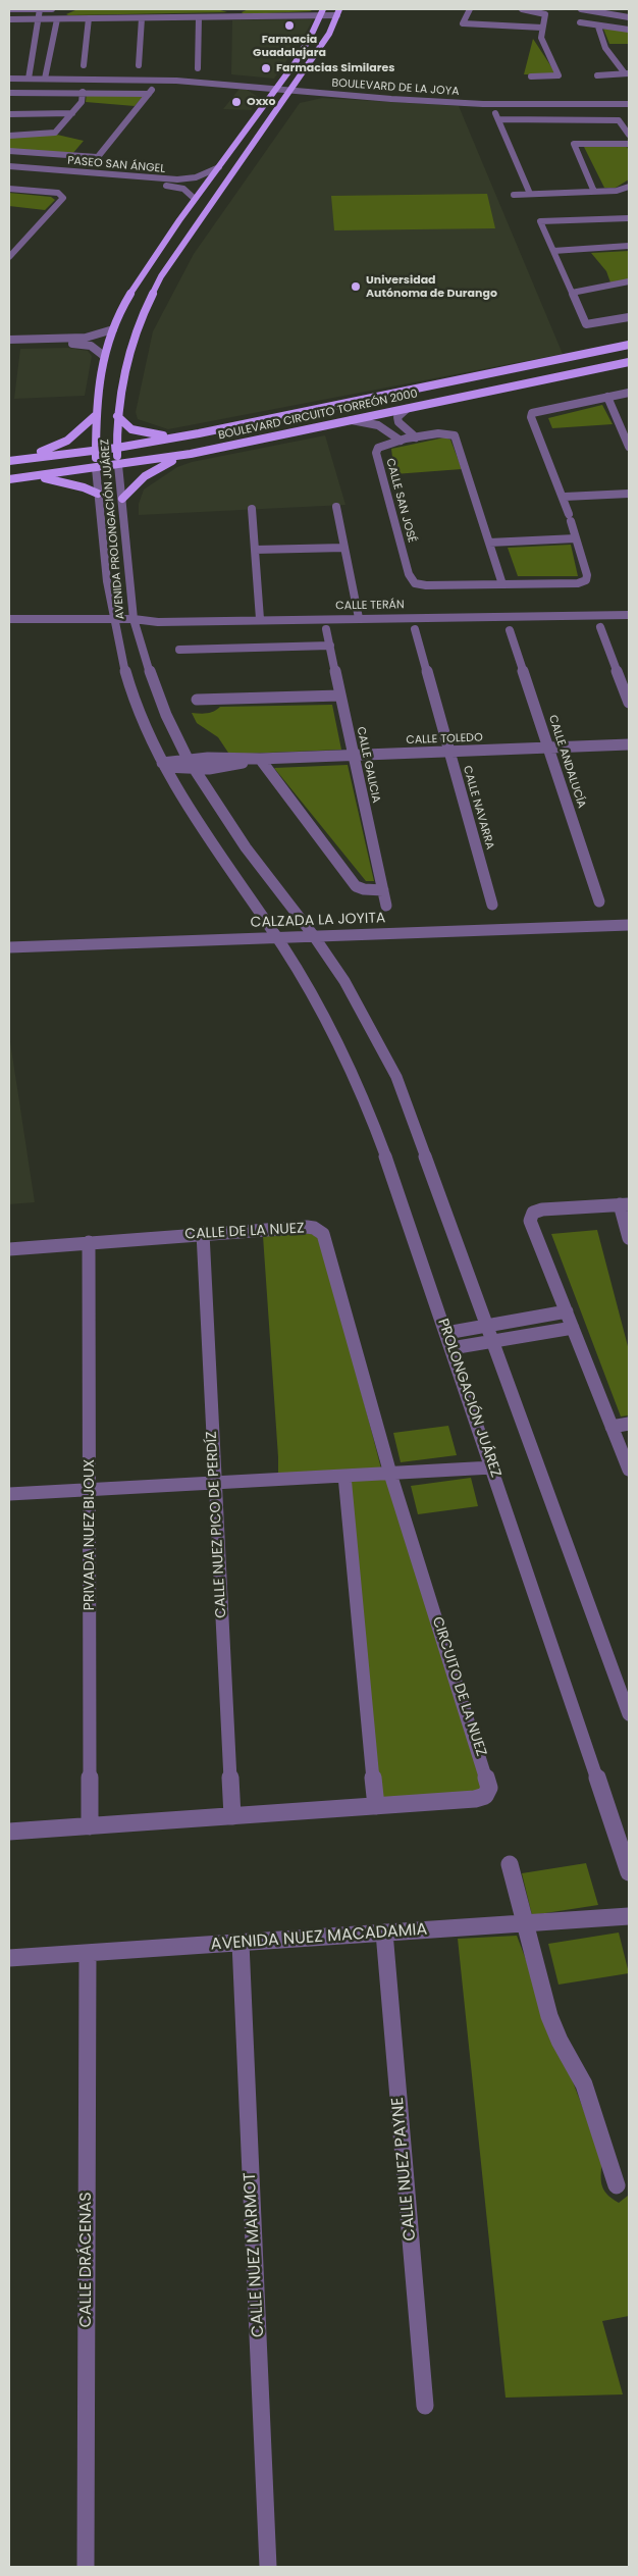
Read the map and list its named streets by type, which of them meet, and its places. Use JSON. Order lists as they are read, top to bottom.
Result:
{
  "streets": {
    "main road": ["BOULEVARD CIRCUITO TORREÓN 2000", "AVENIDA PROLONGACIÓN JUÁREZ"],
    "street": [
      "BOULEVARD DE LA JOYA",
      "PASEO SAN ÁNGEL",
      "CALLE SAN JOSÉ",
      "CALLE TERÁN",
      "CALLE TOLEDO",
      "CALLE ANDALUCÍA",
      "CALLE GALICIA",
      "CALLE NAVARRA",
      "CALZADA LA JOYITA",
      "CALLE DE LA NUEZ",
      "PROLONGACIÓN JUÁREZ",
      "CALLE NUEZ PICO DE PERDÍZ",
      "PRIVADA NUEZ BIJOUX",
      "CIRCUITO DE LA NUEZ",
      "AVENIDA NUEZ MACADAMIA",
      "CALLE NUEZ PAYNE",
      "CALLE NUEZ MARMOT",
      "CALLE DRÁCENAS"
    ]
  },
  "crossings": [
    ["BOULEVARD DE LA JOYA", "AVENIDA PROLONGACIÓN JUÁREZ"],
    ["PASEO SAN ÁNGEL", "AVENIDA PROLONGACIÓN JUÁREZ"],
    ["BOULEVARD CIRCUITO TORREÓN 2000", "AVENIDA PROLONGACIÓN JUÁREZ"],
    ["AVENIDA PROLONGACIÓN JUÁREZ", "CALLE TERÁN"],
    ["AVENIDA PROLONGACIÓN JUÁREZ", "CALLE TOLEDO"],
    ["AVENIDA PROLONGACIÓN JUÁREZ", "CALZADA LA JOYITA"],
    ["AVENIDA PROLONGACIÓN JUÁREZ", "PROLONGACIÓN JUÁREZ"],
    ["CALLE TOLEDO", "CALLE ANDALUCÍA"],
    ["CALLE TOLEDO", "CALLE GALICIA"],
    ["CALLE TOLEDO", "CALLE NAVARRA"],
    ["CALZADA LA JOYITA", "PROLONGACIÓN JUÁREZ"],
    ["CALLE DE LA NUEZ", "CALLE NUEZ PICO DE PERDÍZ"],
    ["CALLE DE LA NUEZ", "PRIVADA NUEZ BIJOUX"],
    ["CALLE DE LA NUEZ", "CIRCUITO DE LA NUEZ"],
    ["CALLE NUEZ PICO DE PERDÍZ", "CIRCUITO DE LA NUEZ"],
    ["PRIVADA NUEZ BIJOUX", "CIRCUITO DE LA NUEZ"],
    ["AVENIDA NUEZ MACADAMIA", "CALLE NUEZ PAYNE"],
    ["AVENIDA NUEZ MACADAMIA", "CALLE NUEZ MARMOT"],
    ["AVENIDA NUEZ MACADAMIA", "CALLE DRÁCENAS"]
  ],
  "places": [
    "Farmacia Guadalajara",
    "Farmacias Similares",
    "Oxxo",
    "Universidad Autónoma de Durango"
  ]
}
